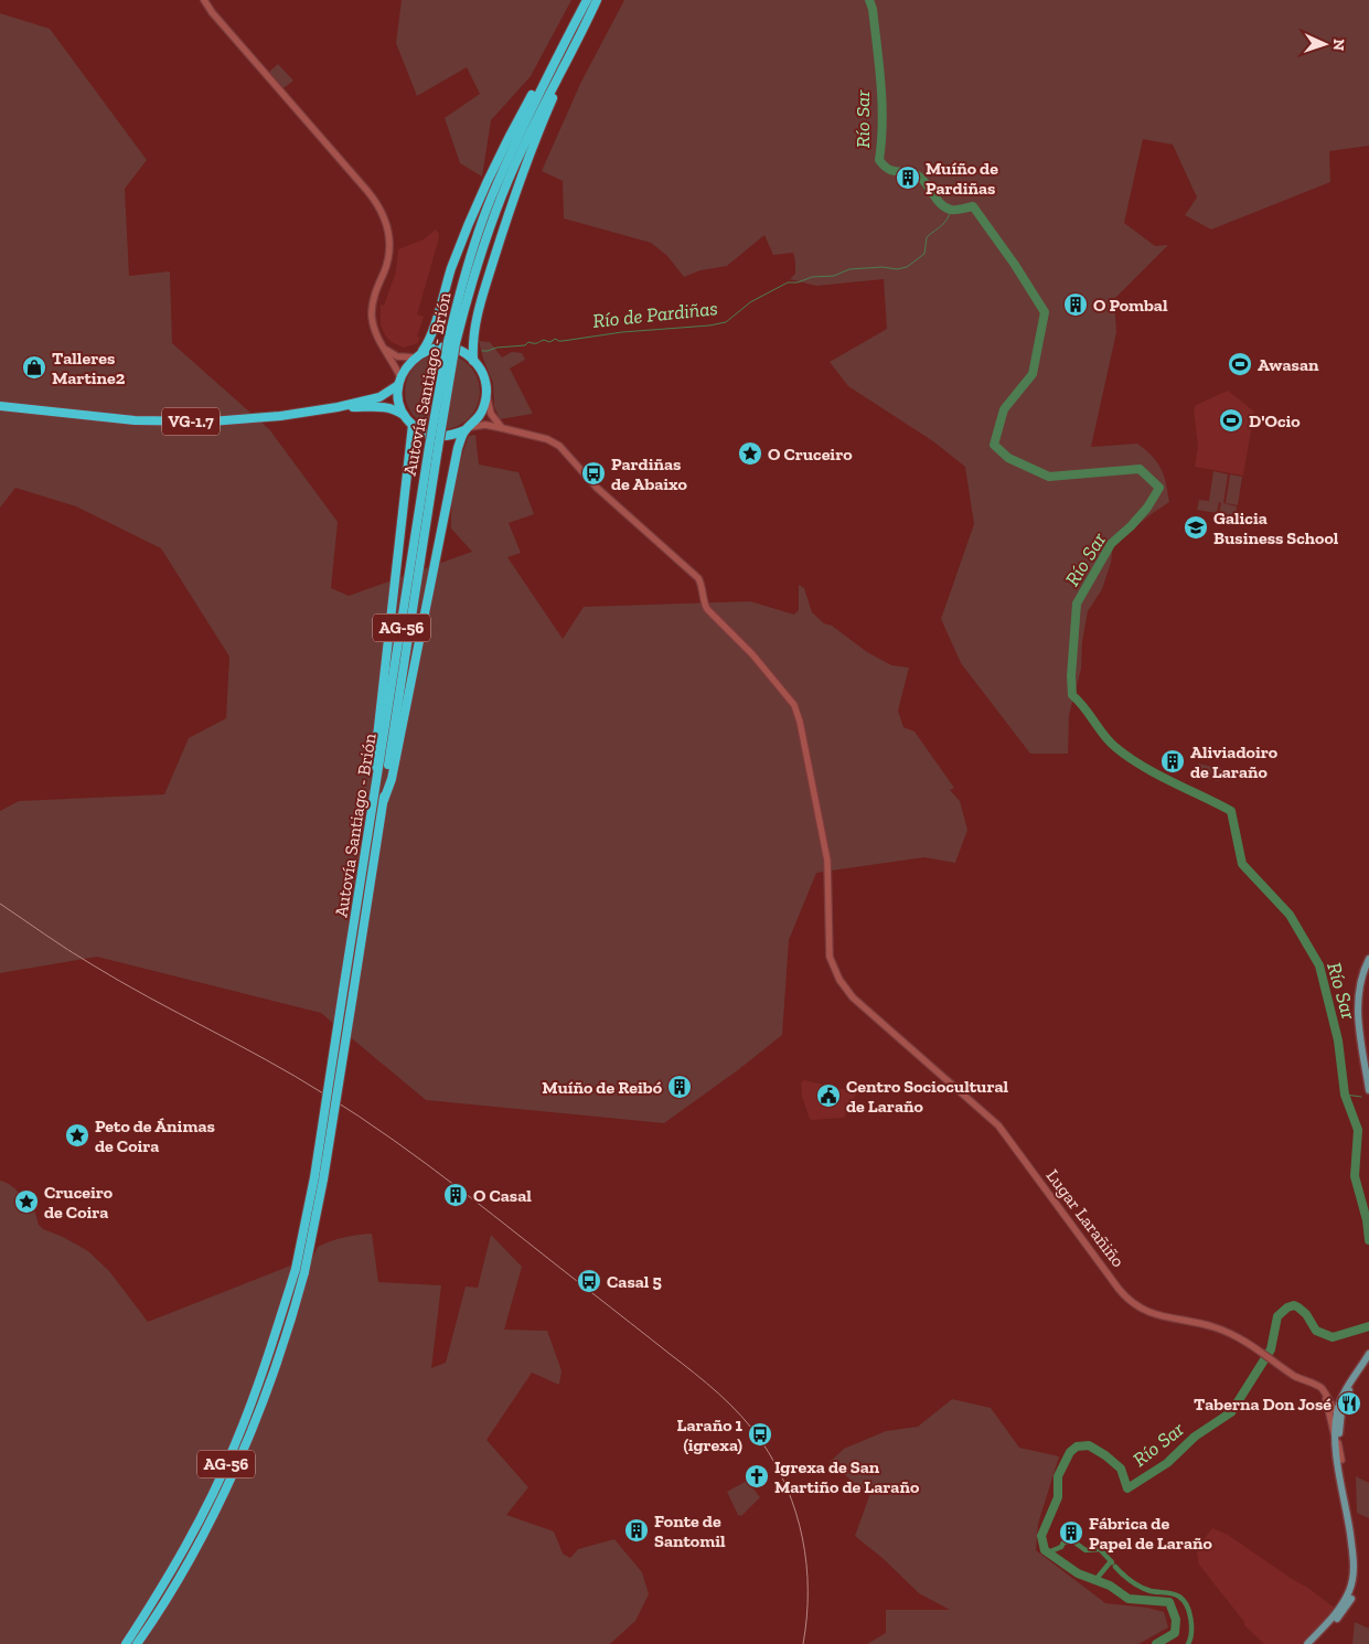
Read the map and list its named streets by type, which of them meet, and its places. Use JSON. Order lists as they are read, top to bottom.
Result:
{
  "streets": {
    "highway": ["Autovía Santiago - Brión", "VG-1.7", "AG-56"],
    "street": ["Lugar Larañiño"]
  },
  "water": ["Río Sar", "Río de Pardiñas"],
  "places": {
    "building": [
      "Muíño de Pardiñas",
      "O Pombal",
      "Aliviadoiro de Laraño",
      "Muíño de Reibó",
      "O Casal",
      "Fonte de Santomil",
      "Fábrica de Papel de Laraño"
    ],
    "sports": ["Awasan", "D'Ocio"],
    "shop": ["Talleres Martine2"],
    "place": ["O Cruceiro", "Peto de Ánimas de Coira", "Cruceiro de Coira"],
    "bus stop": ["Pardiñas de Abaixo", "Casal 5", "Laraño 1 (igrexa)"],
    "school or university": ["Galicia Business School"],
    "public building": ["Centro Sociocultural de Laraño"],
    "restaurant": ["Taberna Don José"],
    "church": ["Igrexa de San Martiño de Laraño"]
  },
  "north": "right"
}
